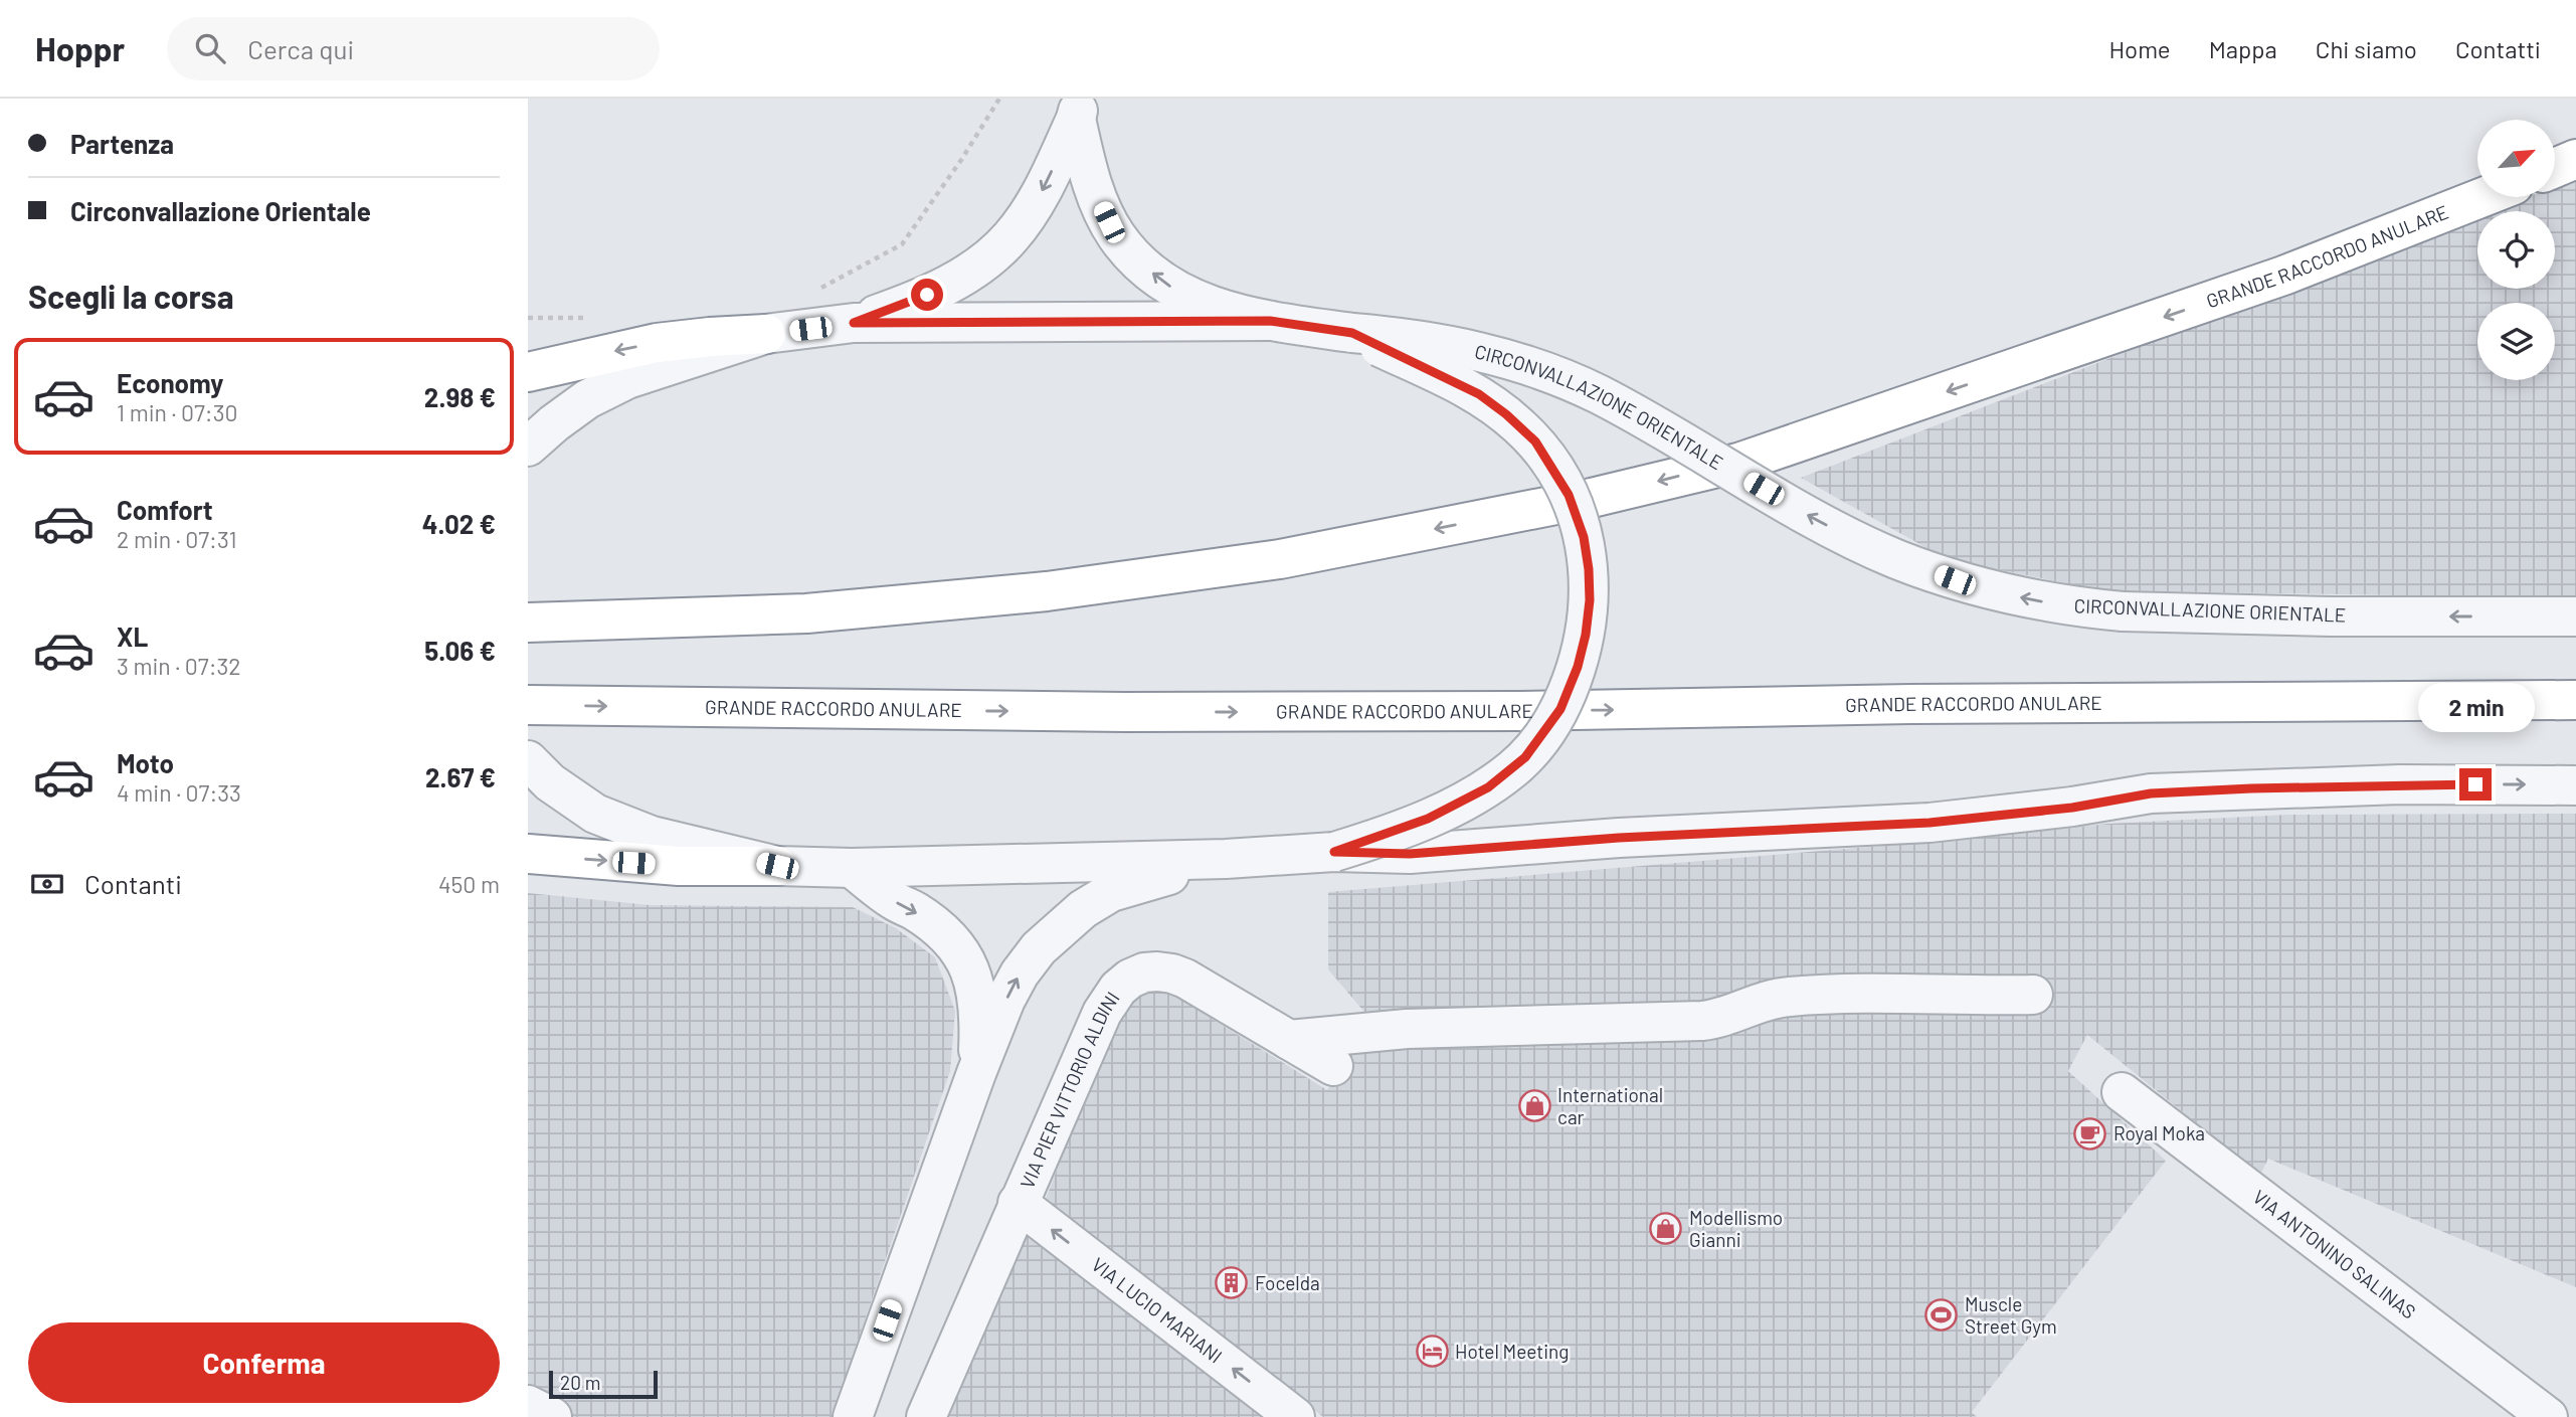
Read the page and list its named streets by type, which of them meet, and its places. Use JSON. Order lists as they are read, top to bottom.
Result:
{
  "streets": {
    "highway": ["GRANDE RACCORDO ANULARE"],
    "street": [
      "CIRCONVALLAZIONE ORIENTALE",
      "VIA PIER VITTORIO ALDINI",
      "VIA ANTONINO SALINAS",
      "VIA LUCIO MARIANI"
    ]
  },
  "crossings": [
    ["VIA PIER VITTORIO ALDINI", "VIA LUCIO MARIANI"]
  ],
  "one_way": ["VIA LUCIO MARIANI"],
  "places": {
    "shop": ["International car", "Modellismo Gianni"],
    "cafe": ["Royal Moka"],
    "building": ["Focelda"],
    "sports": ["Muscle Street Gym"],
    "hotel": ["Hotel Meeting"]
  },
  "scale_bar": "20 m",
  "north": "top right",
  "page": {
    "header": "Hoppr",
    "search": "Cerca qui",
    "nav": [
      "Home",
      "Mappa",
      "Chi siamo",
      "Contatti"
    ],
    "banner": ["Partenza", "Circonvallazione Orientale"],
    "heading": "Scegli la corsa",
    "list": [
      {
        "name": "Economy",
        "note": "1 min · 07:30",
        "value": "2.98 €"
      },
      {
        "name": "Comfort",
        "note": "2 min · 07:31",
        "value": "4.02 €"
      },
      {
        "name": "XL",
        "note": "3 min · 07:32",
        "value": "5.06 €"
      },
      {
        "name": "Moto",
        "note": "4 min · 07:33",
        "value": "2.67 €"
      }
    ],
    "bubble": "2 min",
    "pay": ["Contanti", "450 m"],
    "buttons": "Conferma",
    "scale": "20 m"
  }
}
